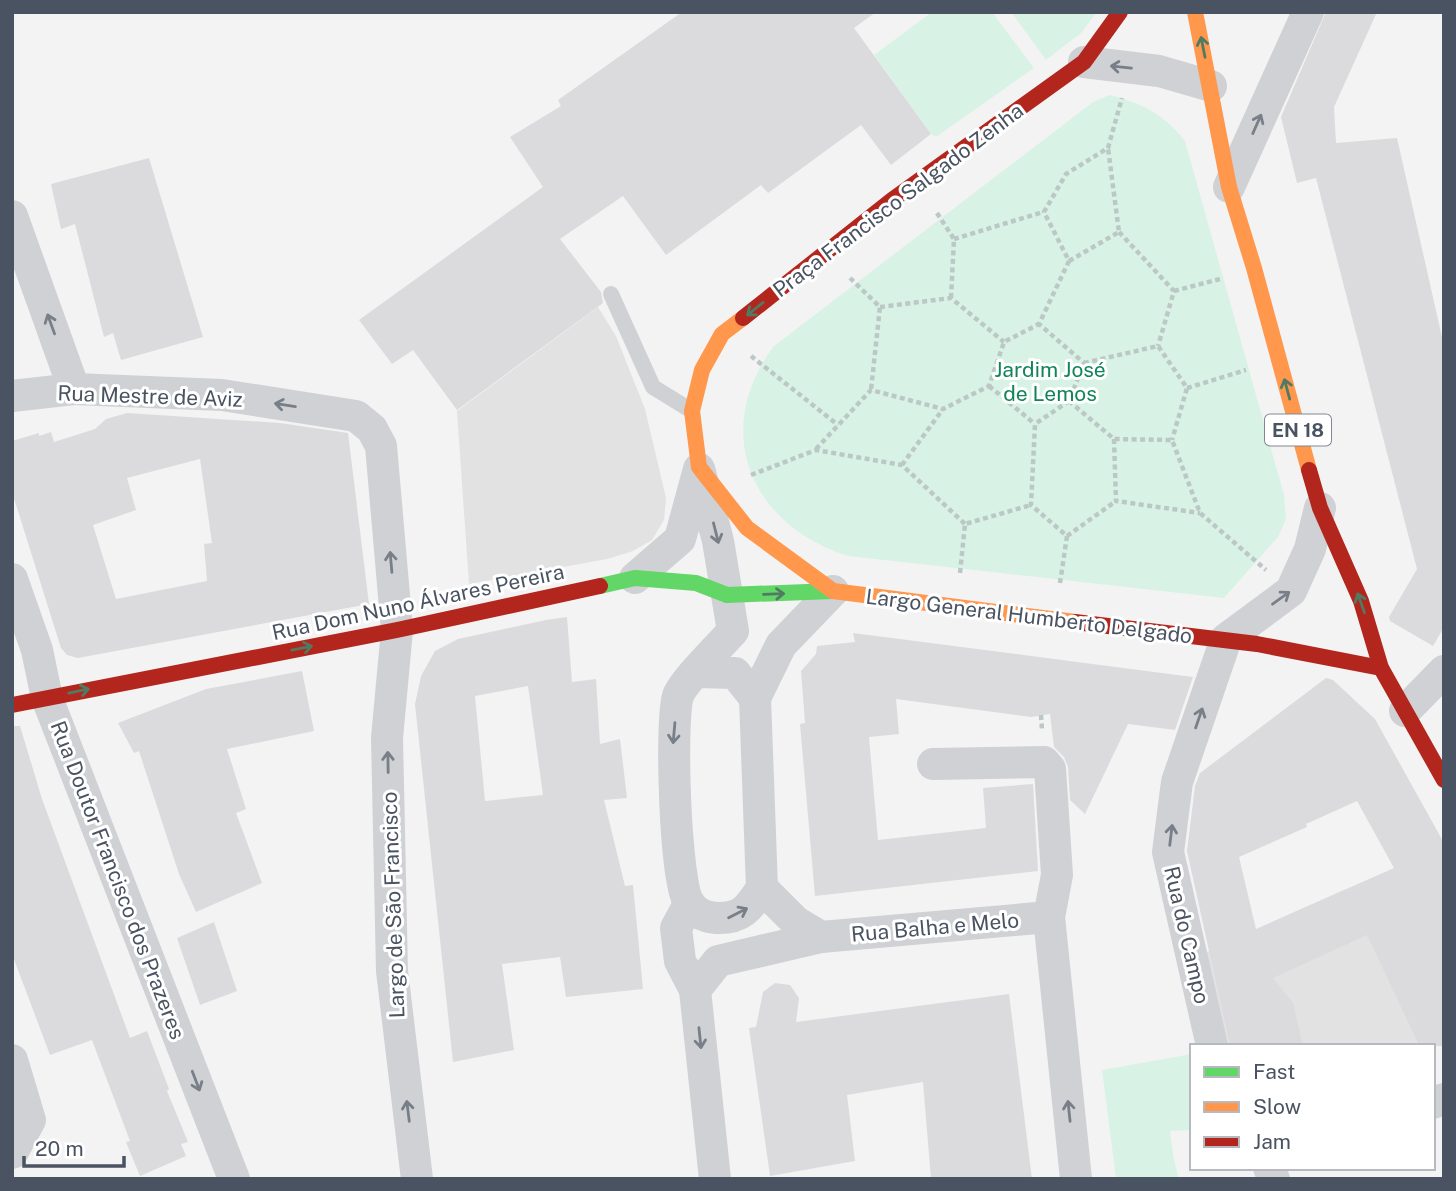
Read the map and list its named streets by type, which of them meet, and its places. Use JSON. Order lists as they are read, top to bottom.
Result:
{
  "streets": {
    "main road": [
      "Praça Francisco Salgado Zenha",
      "EN 18",
      "Rua Dom Nuno Álvares Pereira",
      "Largo General Humberto Delgado"
    ],
    "street": [
      "Rua Mestre de Aviz",
      "Rua Doutor Francisco dos Prazeres",
      "Largo de São Francisco",
      "Rua Balha e Melo",
      "Rua do Campo"
    ]
  },
  "crossings": [
    ["Praça Francisco Salgado Zenha", "Rua Dom Nuno Álvares Pereira"],
    ["Rua Mestre de Aviz", "Rua Dom Nuno Álvares Pereira"],
    ["Rua Mestre de Aviz", "Largo de São Francisco"],
    ["EN 18", "Largo General Humberto Delgado"],
    ["Rua Dom Nuno Álvares Pereira", "Largo General Humberto Delgado"],
    ["Rua Dom Nuno Álvares Pereira", "Rua Doutor Francisco dos Prazeres"],
    ["Rua Dom Nuno Álvares Pereira", "Largo de São Francisco"],
    ["Largo General Humberto Delgado", "Rua do Campo"]
  ],
  "one_way": ["Rua Dom Nuno Álvares Pereira", "Rua Doutor Francisco dos Prazeres", "Largo de São Francisco"],
  "parks": ["Jardim José de Lemos"],
  "legend": ["Fast", "Slow", "Jam"],
  "scale_bar": "20 m"
}
